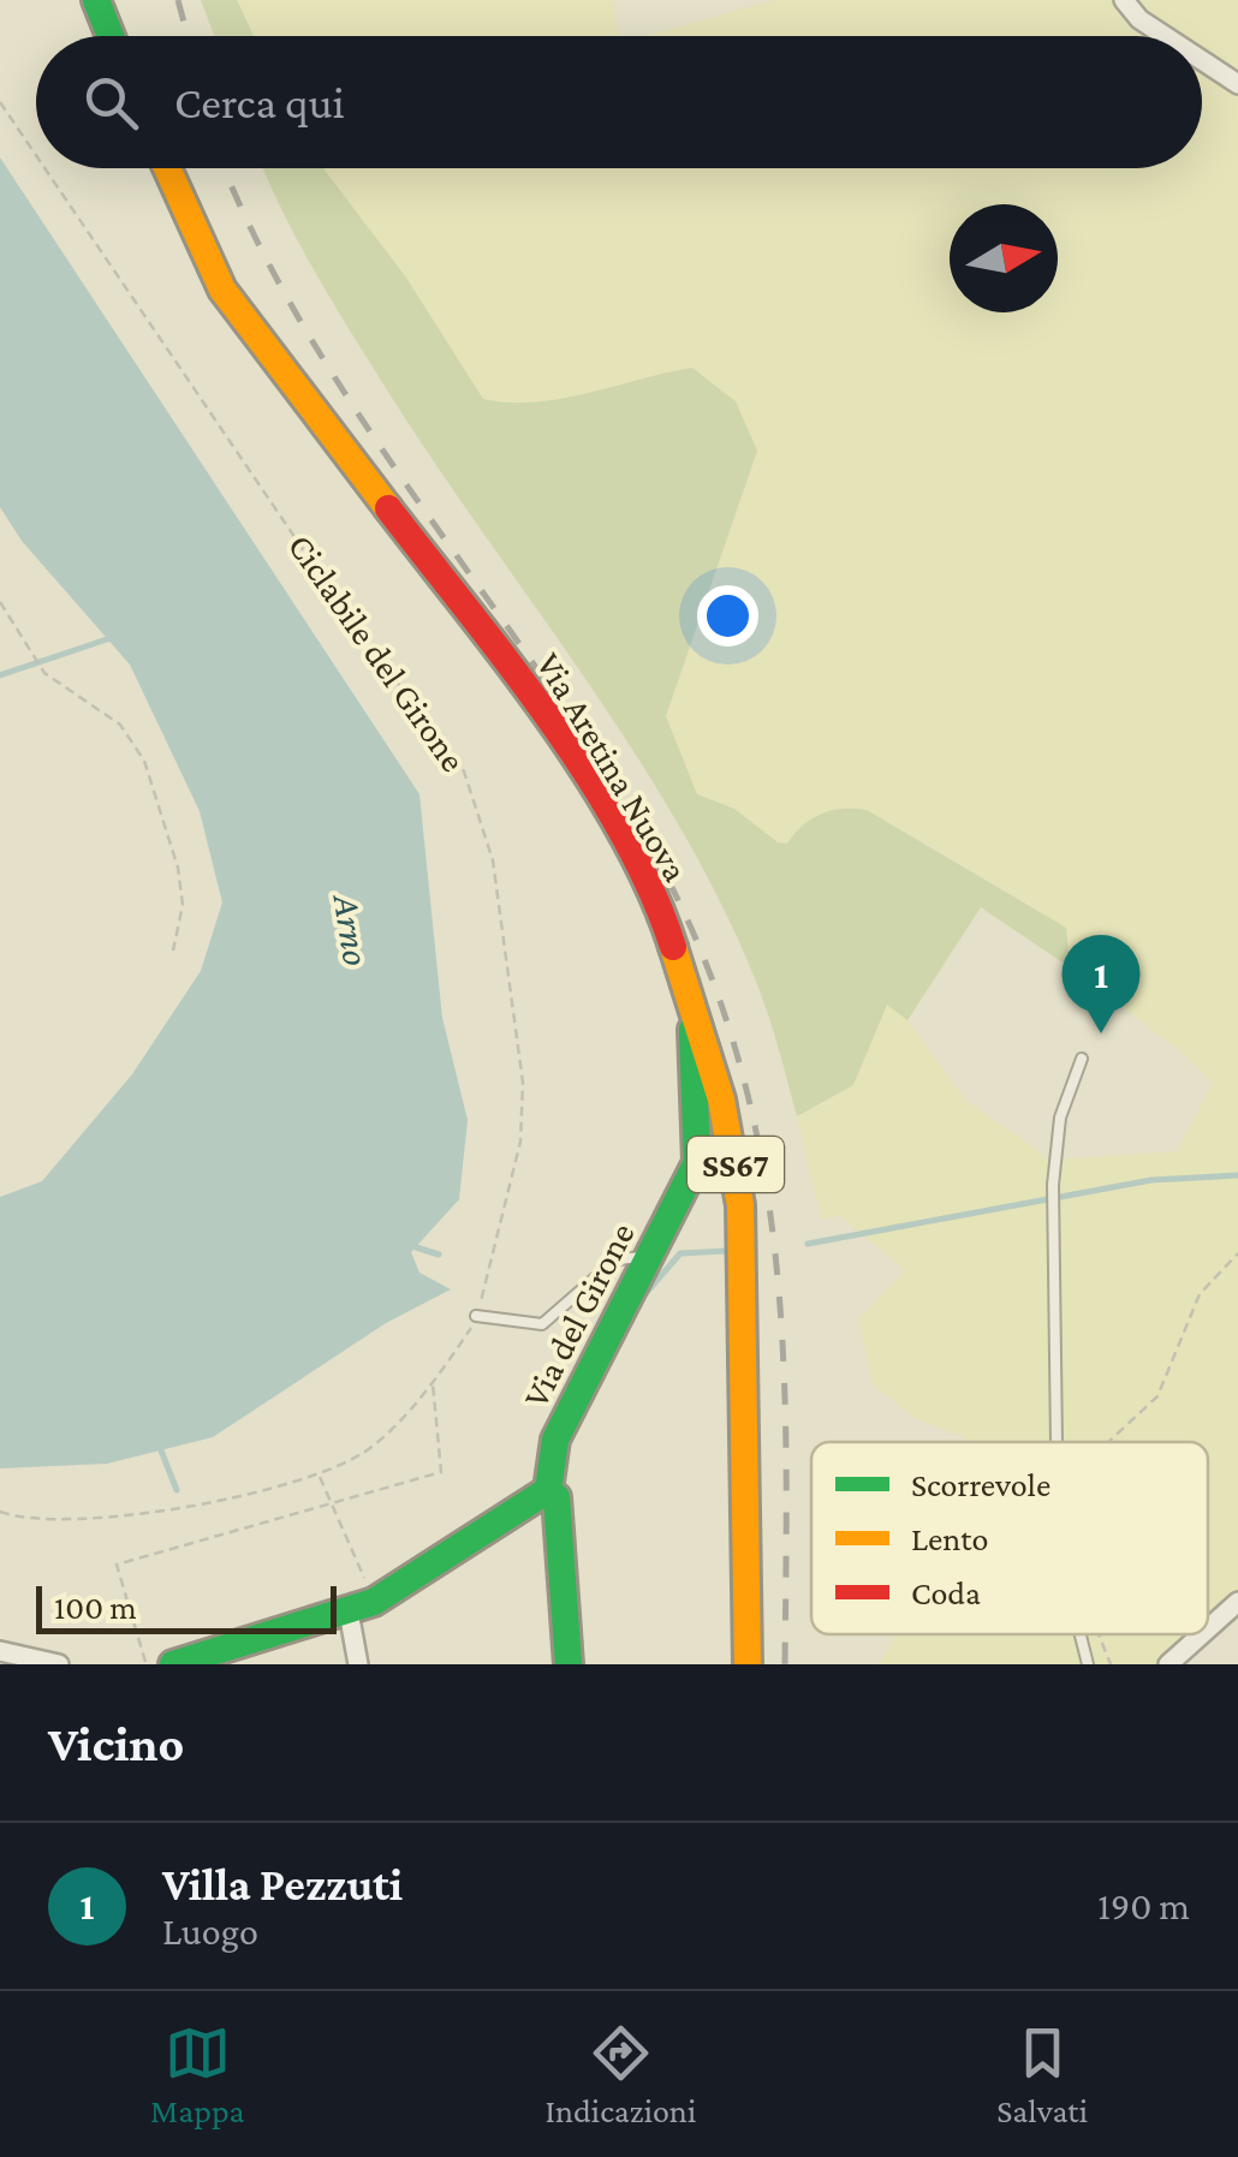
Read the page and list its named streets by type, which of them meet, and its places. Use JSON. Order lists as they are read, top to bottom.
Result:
{
  "streets": {
    "main road": ["Via Aretina Nuova", "SS67", "Via del Girone"],
    "path": ["Ciclabile del Girone"]
  },
  "crossings": [
    ["Via Aretina Nuova", "Via del Girone"]
  ],
  "water": ["Arno"],
  "legend": ["Scorrevole", "Lento", "Coda"],
  "scale_bar": "100 m",
  "north": "right",
  "page": {
    "search": "Cerca qui",
    "pins": "1",
    "scale": "100 m",
    "heading": "Vicino",
    "list": [
      {
        "mark": "1",
        "name": "Villa Pezzuti",
        "note": "Luogo",
        "value": "190 m"
      }
    ],
    "nav": ["Mappa", "Indicazioni", "Salvati"]
  }
}
